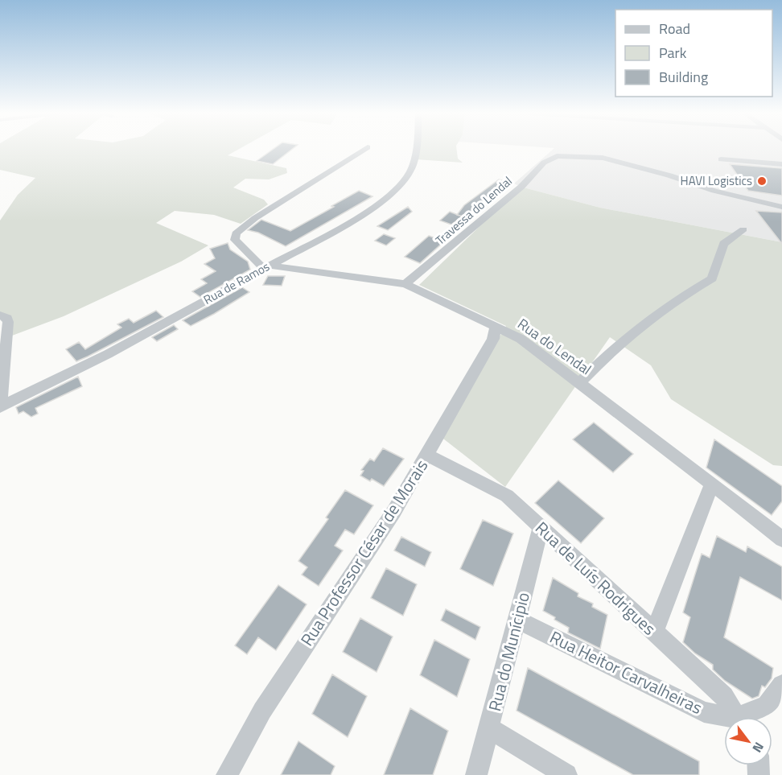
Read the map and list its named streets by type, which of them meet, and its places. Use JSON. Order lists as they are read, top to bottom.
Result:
{
  "streets": {
    "street": [
      "Travessa do Lendal",
      "Rua de Ramos",
      "Rua do Lendal",
      "Rua Professor César de Morais",
      "Rua de Luís Rodrigues",
      "Rua do Munícipio",
      "Rua Heitor Carvalheiras"
    ]
  },
  "crossings": [
    ["Travessa do Lendal", "Rua do Lendal"],
    ["Rua de Ramos", "Rua do Lendal"],
    ["Rua do Lendal", "Rua Professor César de Morais"],
    ["Rua Professor César de Morais", "Rua de Luís Rodrigues"],
    ["Rua de Luís Rodrigues", "Rua do Munícipio"],
    ["Rua do Munícipio", "Rua Heitor Carvalheiras"]
  ],
  "places": ["HAVI Logistics"],
  "legend": ["Road", "Park", "Building"],
  "north": "bottom right"
}
